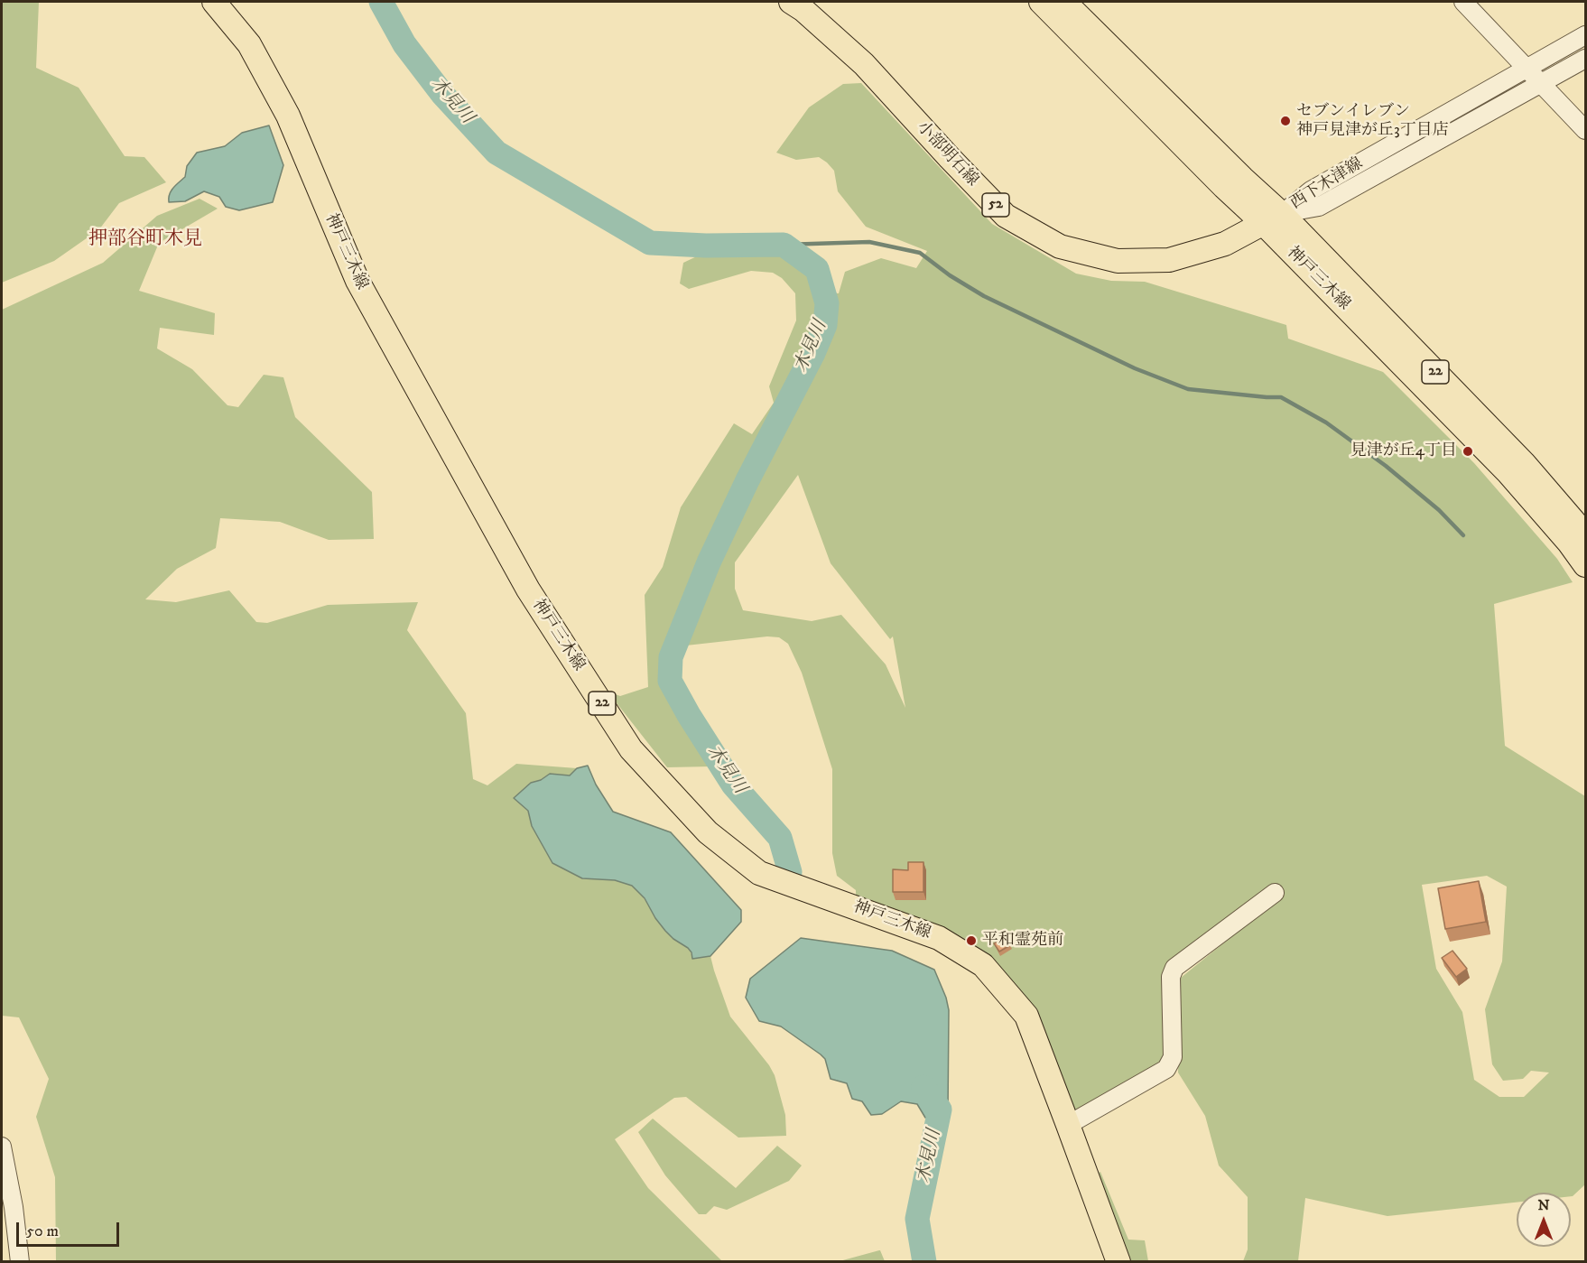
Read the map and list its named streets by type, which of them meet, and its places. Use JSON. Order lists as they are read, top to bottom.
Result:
{
  "streets": {
    "main road": [
      "小部明石線",
      "52",
      "神戸三木線",
      "22"
    ],
    "street": ["西下木津線"]
  },
  "crossings": [
    ["小部明石線", "西下木津線"],
    ["小部明石線", "神戸三木線"],
    ["西下木津線", "神戸三木線"]
  ],
  "districts": ["押部谷町木見"],
  "water": ["木見川"],
  "places": ["セブンイレブン 神戸見津が丘3丁目店", "見津が丘4丁目", "平和霊苑前"],
  "scale_bar": "50 m",
  "north": "top"
}
